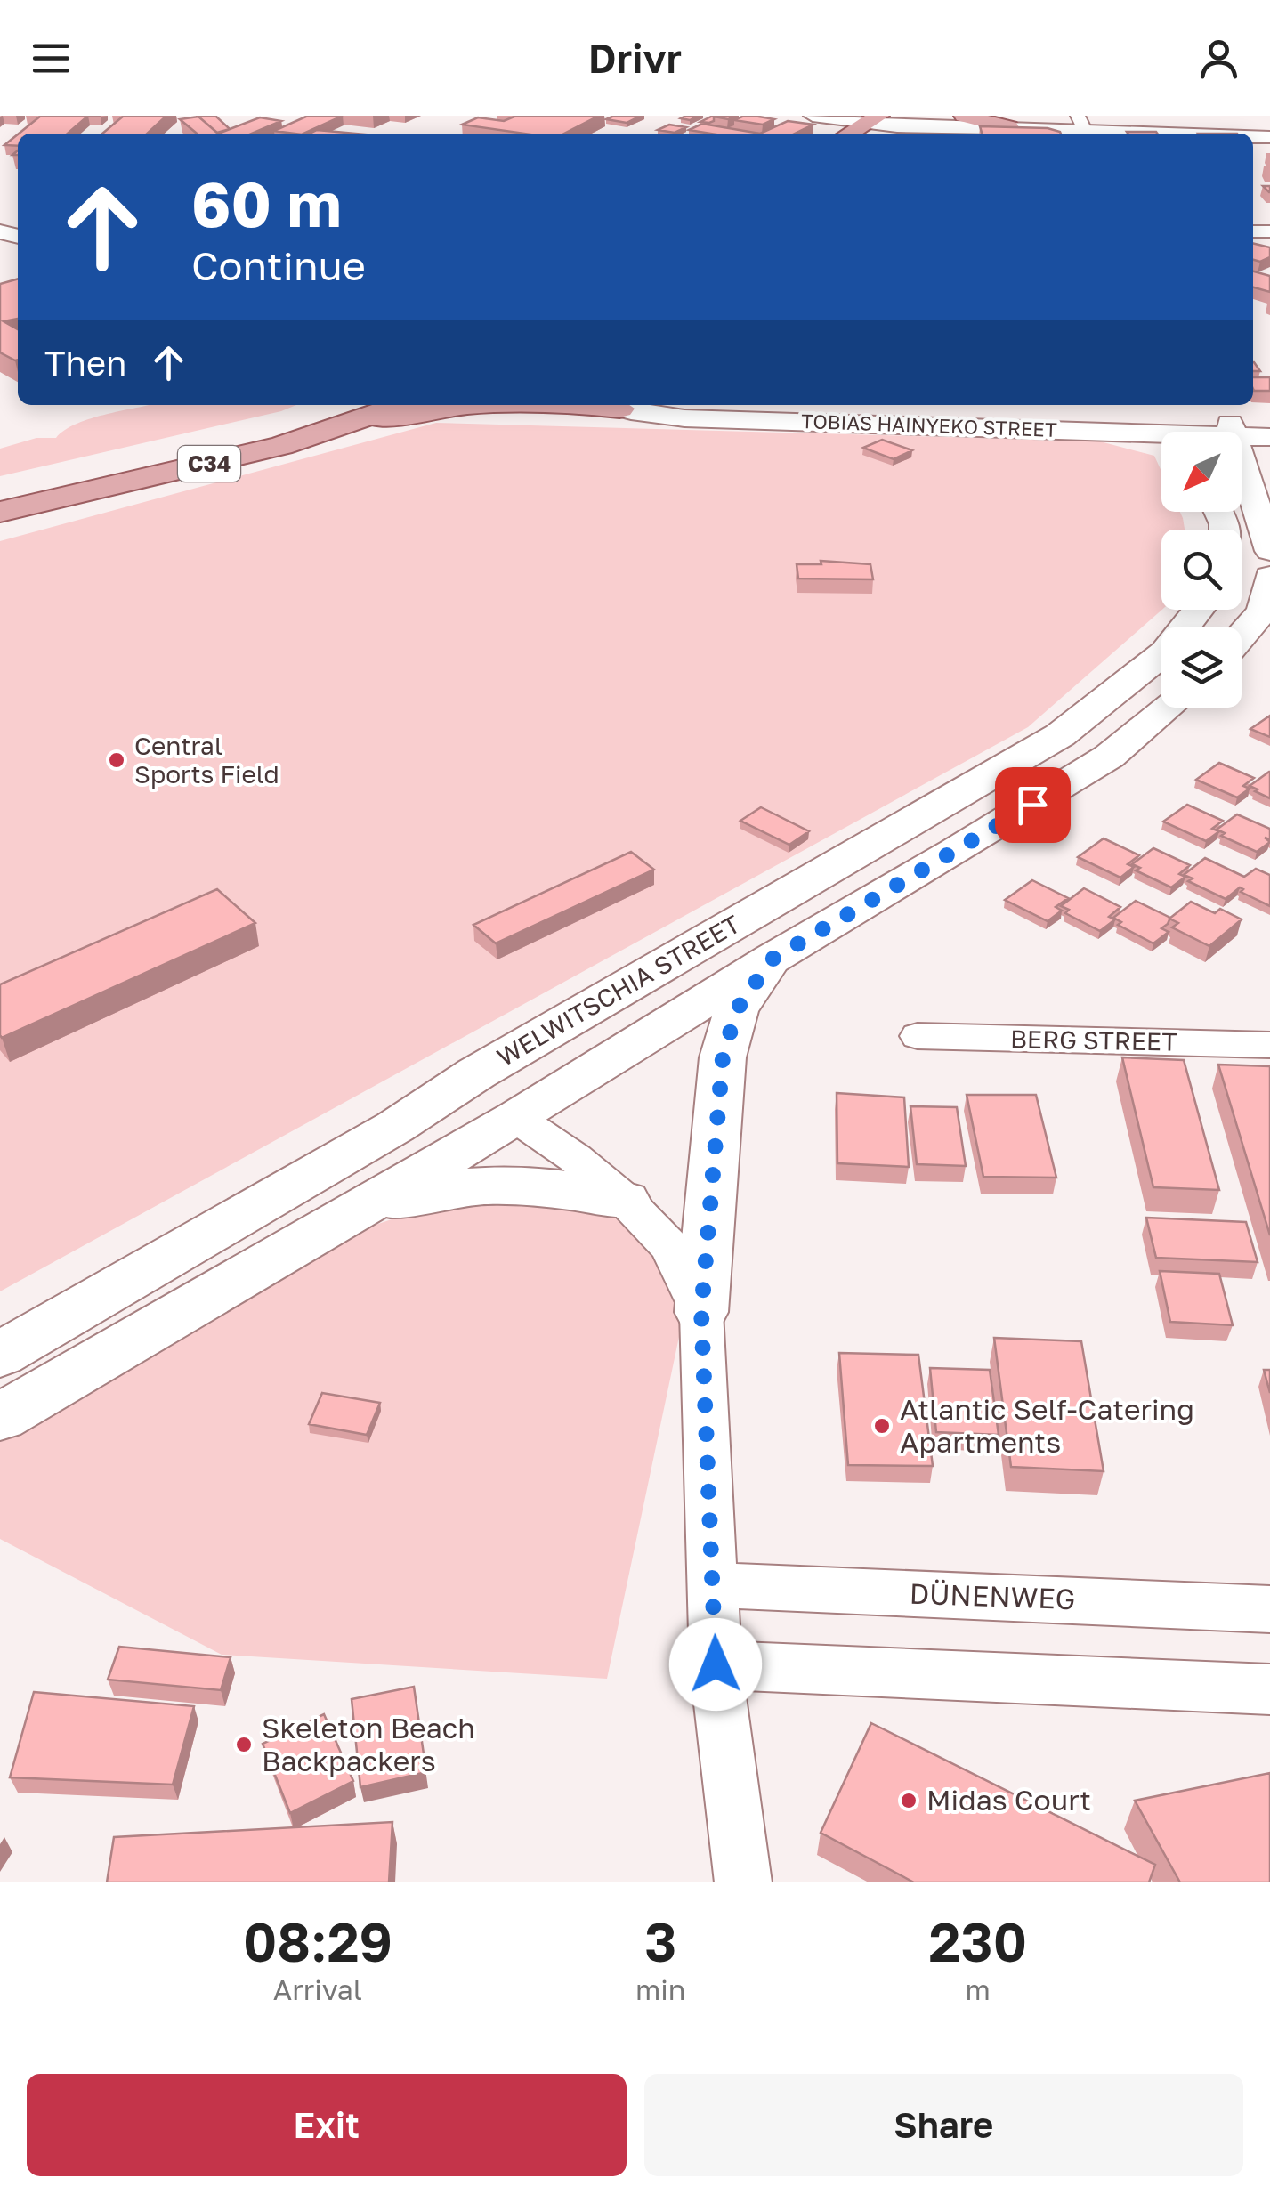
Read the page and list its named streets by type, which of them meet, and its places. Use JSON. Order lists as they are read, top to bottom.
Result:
{
  "streets": {
    "main road": ["C34"],
    "street": [
      "TOBIAS HAINYEKO STREET",
      "WELWITSCHIA STREET",
      "BERG STREET",
      "DÜNENWEG"
    ]
  },
  "places": [
    "Central Sports Field",
    "Atlantic Self-Catering Apartments",
    "Skeleton Beach Backpackers",
    "Midas Court"
  ],
  "north": "bottom left",
  "page": {
    "header": "Drivr",
    "turn": ["60 m", "Continue"],
    "then": "Then",
    "eta": [
      "08:29",
      "Arrival",
      "3",
      "min",
      "230",
      "m"
    ],
    "buttons": ["Exit", "Share"]
  }
}
